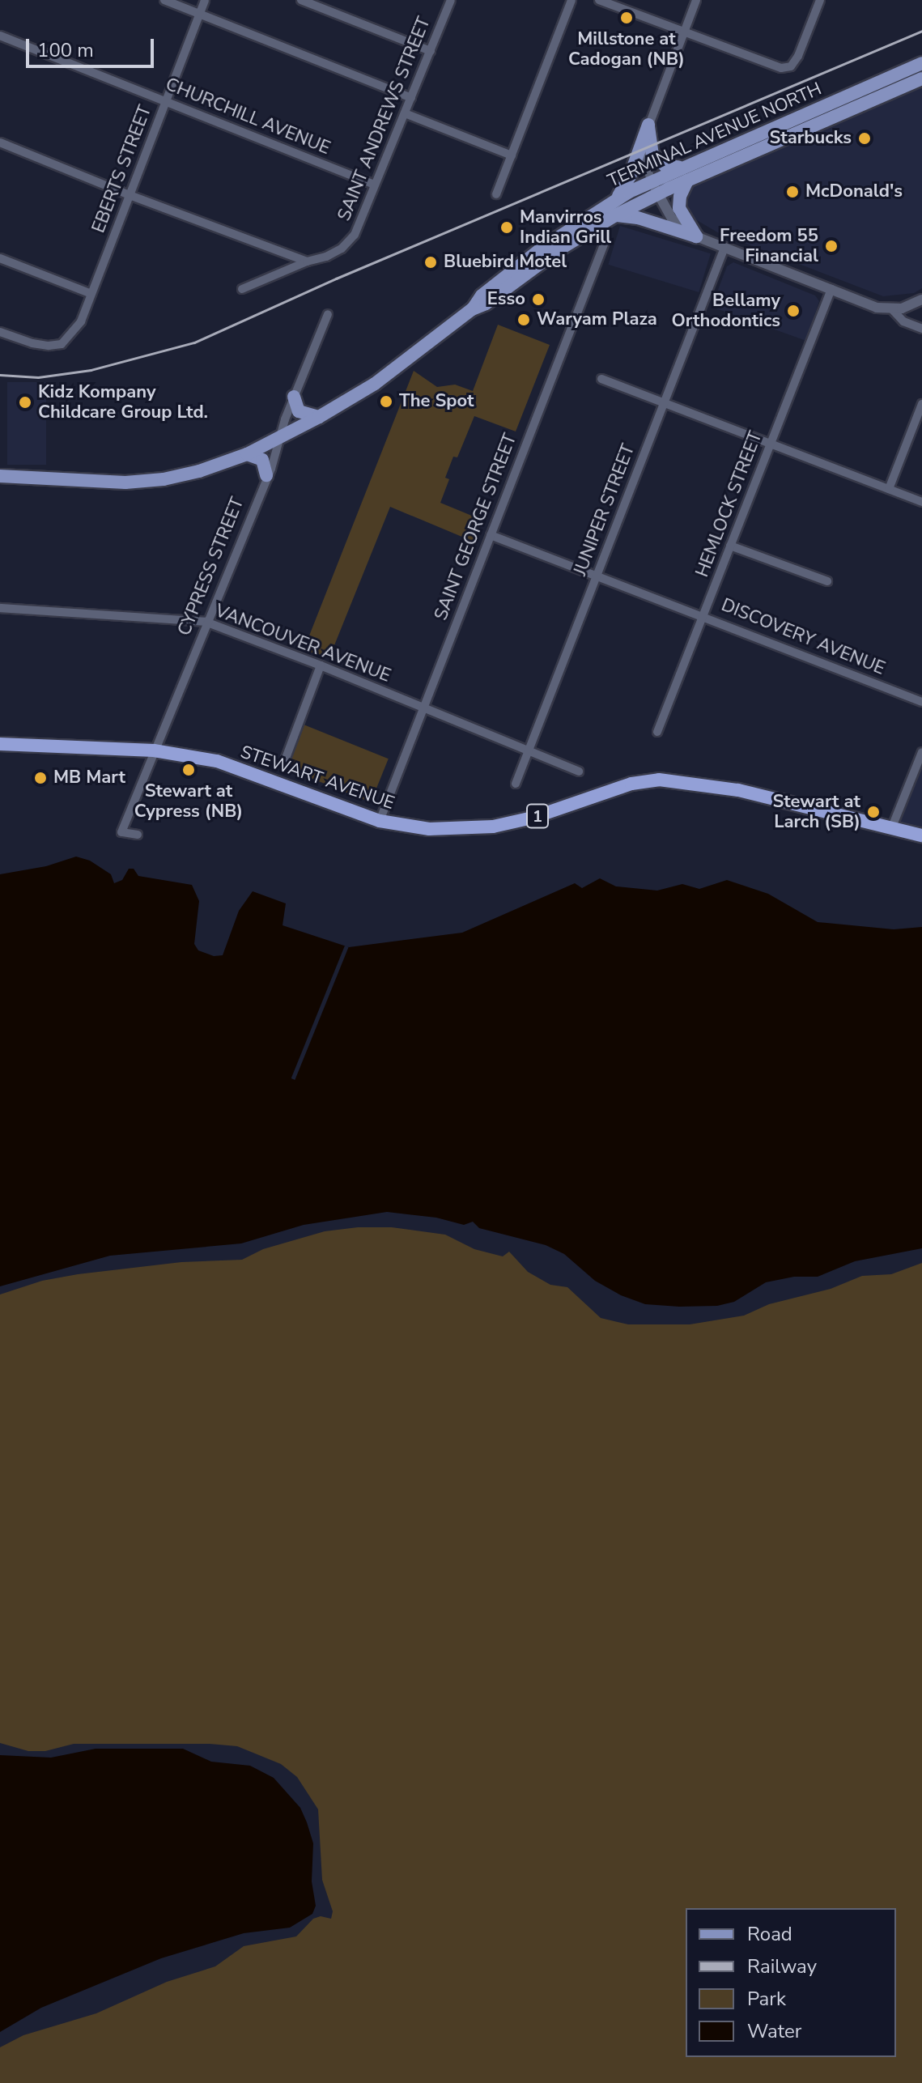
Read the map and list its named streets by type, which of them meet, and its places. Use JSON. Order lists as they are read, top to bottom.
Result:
{
  "streets": {
    "highway": ["STEWART AVENUE", "1"],
    "main road": ["TERMINAL AVENUE NORTH"],
    "street": [
      "CHURCHILL AVENUE",
      "SAINT ANDREWS STREET",
      "EBERTS STREET",
      "HEMLOCK STREET",
      "JUNIPER STREET",
      "SAINT GEORGE STREET",
      "CYPRESS STREET",
      "DISCOVERY AVENUE",
      "VANCOUVER AVENUE"
    ]
  },
  "crossings": [
    ["CHURCHILL AVENUE", "SAINT ANDREWS STREET"],
    ["CHURCHILL AVENUE", "EBERTS STREET"],
    ["TERMINAL AVENUE NORTH", "CYPRESS STREET"],
    ["HEMLOCK STREET", "DISCOVERY AVENUE"],
    ["JUNIPER STREET", "DISCOVERY AVENUE"],
    ["JUNIPER STREET", "VANCOUVER AVENUE"],
    ["SAINT GEORGE STREET", "DISCOVERY AVENUE"],
    ["SAINT GEORGE STREET", "VANCOUVER AVENUE"],
    ["SAINT GEORGE STREET", "STEWART AVENUE"],
    ["CYPRESS STREET", "VANCOUVER AVENUE"],
    ["CYPRESS STREET", "STEWART AVENUE"]
  ],
  "places": [
    "Millstone at Cadogan (NB)",
    "Starbucks",
    "McDonald's",
    "Manvirros Indian Grill",
    "Freedom 55 Financial",
    "Bluebird Motel",
    "Esso",
    "Bellamy Orthodontics",
    "Waryam Plaza",
    "The Spot",
    "Kidz Kompany Childcare Group Ltd.",
    "Stewart at Cypress (NB)",
    "MB Mart",
    "Stewart at Larch (SB)"
  ],
  "legend": [
    "Road",
    "Railway",
    "Park",
    "Water"
  ],
  "scale_bar": "100 m"
}
